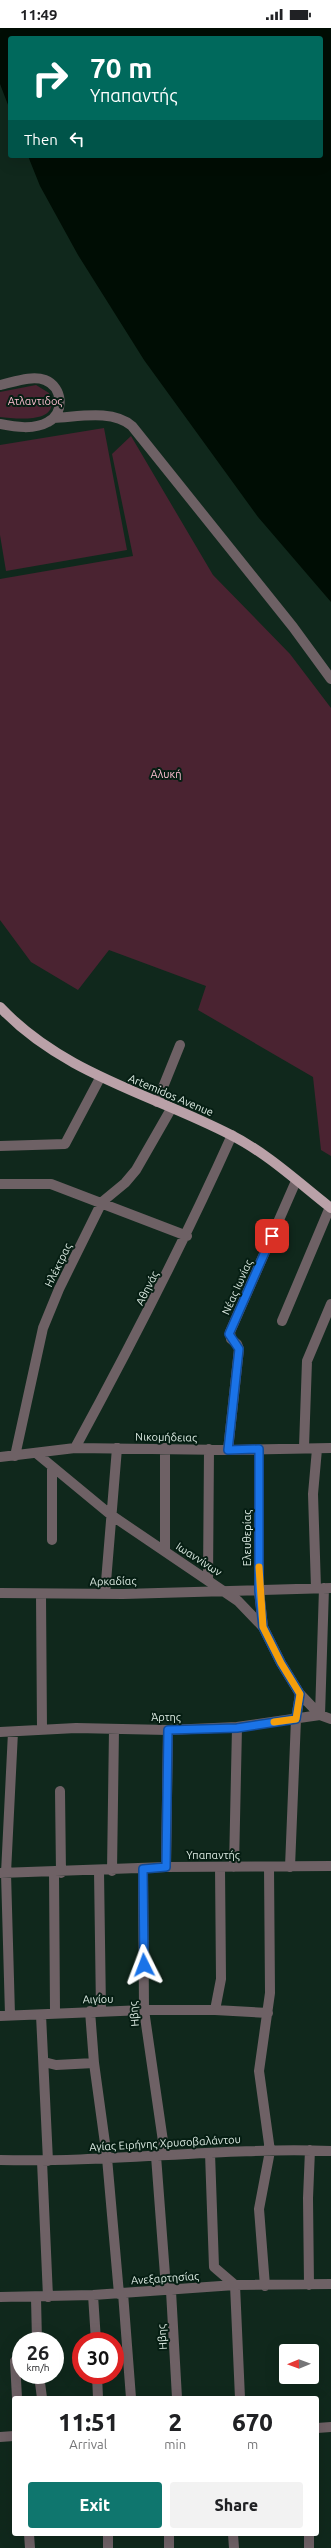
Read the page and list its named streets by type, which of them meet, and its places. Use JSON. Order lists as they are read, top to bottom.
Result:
{
  "streets": {
    "main road": ["Artemidos Avenue"],
    "street": [
      "Ηλέκτρας",
      "Νέας Ιωνίας",
      "Αθηνάς",
      "Νικομήδειας",
      "Ελευθερίας",
      "Ιωαννίνων",
      "Αρκαδίας",
      "Άρτης",
      "Υπαπαντής",
      "Αιγίου",
      "Ηβης",
      "Αγίας Ειρήνης Χρυσοβαλάντου",
      "Ανεξαρτησίας"
    ]
  },
  "crossings": [
    ["Artemidos Avenue", "Ηλέκτρας"],
    ["Artemidos Avenue", "Νέας Ιωνίας"],
    ["Artemidos Avenue", "Αθηνάς"],
    ["Ηλέκτρας", "Νικομήδειας"],
    ["Νέας Ιωνίας", "Νικομήδειας"],
    ["Αθηνάς", "Νικομήδειας"],
    ["Νικομήδειας", "Ελευθερίας"],
    ["Νικομήδειας", "Ιωαννίνων"],
    ["Ελευθερίας", "Ιωαννίνων"],
    ["Ελευθερίας", "Αρκαδίας"],
    ["Ιωαννίνων", "Αρκαδίας"],
    ["Ιωαννίνων", "Άρτης"],
    ["Υπαπαντής", "Ηβης"],
    ["Αιγίου", "Ηβης"],
    ["Ηβης", "Αγίας Ειρήνης Χρυσοβαλάντου"],
    ["Ηβης", "Ανεξαρτησίας"]
  ],
  "parks": ["Ατλαντιδος", "Αλυκή"],
  "north": "left",
  "page": {
    "status": "11:49",
    "turn": ["70 m", "Υπαπαντής"],
    "then": "Then",
    "speed": "26 km/h",
    "limit": "30",
    "eta": [
      "11:51",
      "Arrival",
      "2",
      "min",
      "670",
      "m"
    ],
    "buttons": ["Exit", "Share"]
  }
}
